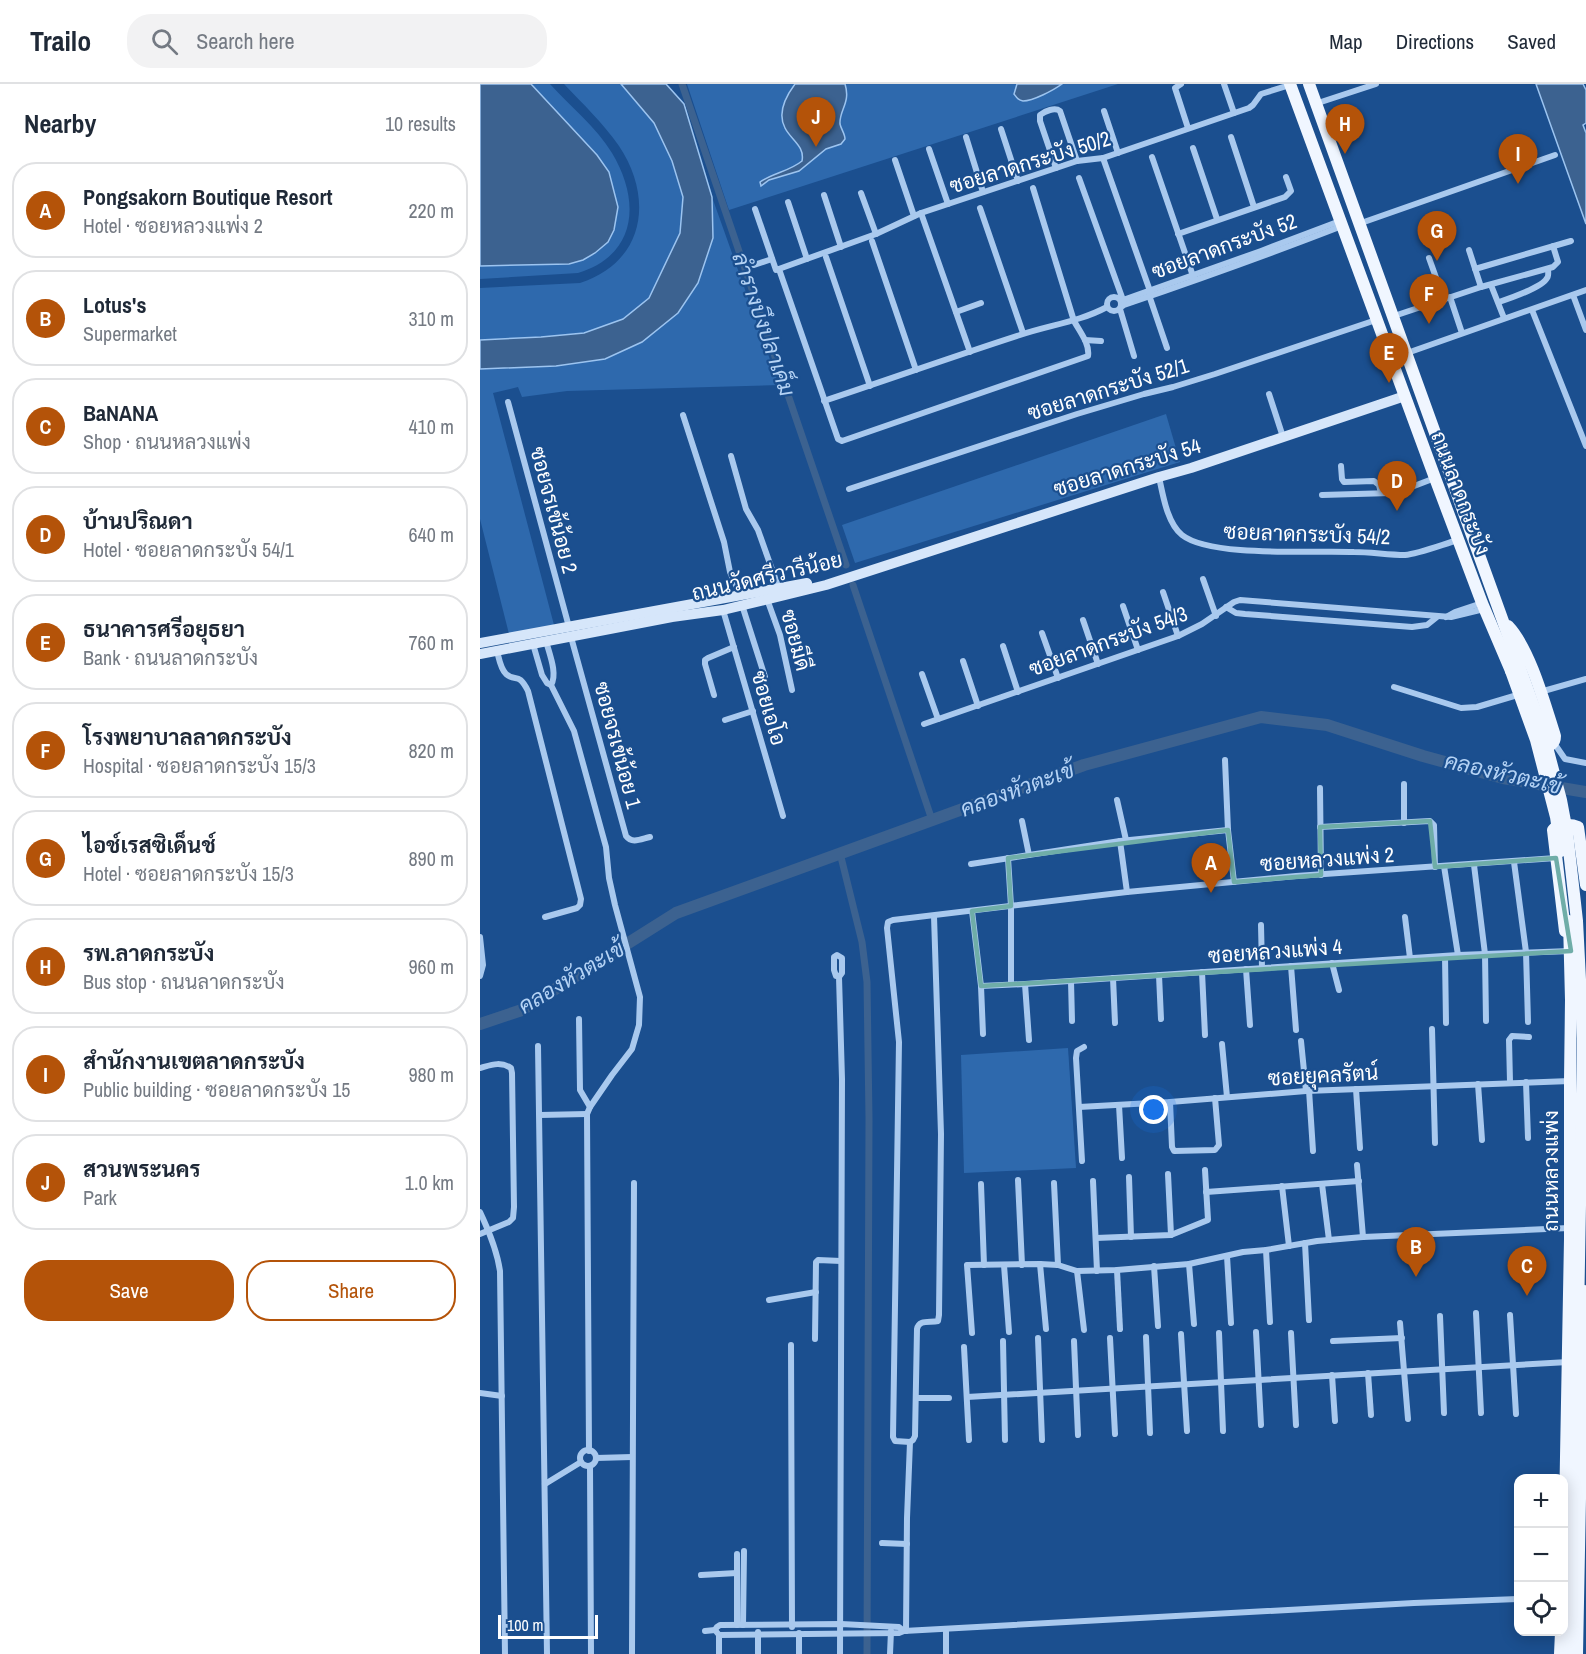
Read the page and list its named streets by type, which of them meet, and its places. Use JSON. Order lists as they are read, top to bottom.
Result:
{
  "streets": {
    "main road": [
      "ซอยลาดกระบัง 54",
      "ถนนลาดกระบัง",
      "ถนนวัดศรีวารีน้อย",
      "ถนนหลวงแพ่ง"
    ],
    "street": [
      "ซอยลาดกระบัง 50/2",
      "ซอยลาดกระบัง 52",
      "ซอยลาดกระบัง 52/1",
      "ซอยจรเข้น้อย 2",
      "ซอยลาดกระบัง 54/2",
      "ซอยมีดี",
      "ซอยลาดกระบัง 54/3",
      "ซอยเอโอ",
      "ซอยจรเข้น้อย 1",
      "ซอยหลวงแพ่ง 2",
      "ซอยหลวงแพ่ง 4",
      "ซอยยุคลรัตน์"
    ]
  },
  "crossings": [
    ["ซอยลาดกระบัง 50/2", "ถนนลาดกระบัง"],
    ["ซอยลาดกระบัง 52", "ถนนลาดกระบัง"],
    ["ซอยลาดกระบัง 52/1", "ถนนลาดกระบัง"],
    ["ซอยลาดกระบัง 54", "ถนนลาดกระบัง"],
    ["ซอยลาดกระบัง 54", "ซอยลาดกระบัง 54/2"],
    ["ซอยลาดกระบัง 54", "ถนนวัดศรีวารีน้อย"],
    ["ถนนลาดกระบัง", "ซอยลาดกระบัง 54/2"],
    ["ถนนลาดกระบัง", "ซอยลาดกระบัง 54/3"],
    ["ถนนลาดกระบัง", "ถนนหลวงแพ่ง"],
    ["ซอยจรเข้น้อย 2", "ถนนวัดศรีวารีน้อย"],
    ["ซอยจรเข้น้อย 2", "ซอยจรเข้น้อย 1"],
    ["ถนนวัดศรีวารีน้อย", "ซอยมีดี"],
    ["ถนนวัดศรีวารีน้อย", "ซอยเอโอ"],
    ["ถนนวัดศรีวารีน้อย", "ซอยจรเข้น้อย 1"],
    ["ซอยหลวงแพ่ง 4", "ถนนหลวงแพ่ง"],
    ["ซอยยุคลรัตน์", "ถนนหลวงแพ่ง"]
  ],
  "water": ["ลำรางบึงปลาเค็ม", "คลองหัวตะเข้"],
  "scale_bar": "100 m",
  "page": {
    "header": "Trailo",
    "search": "Search here",
    "nav": ["Map", "Directions", "Saved"],
    "heading": ["Nearby", "10 results"],
    "pins": [
      "J",
      "H",
      "I",
      "G",
      "F",
      "E",
      "D",
      "A",
      "B",
      "C"
    ],
    "list": [
      {
        "mark": "A",
        "name": "Pongsakorn Boutique Resort",
        "note": "Hotel · ซอยหลวงแพ่ง 2",
        "value": "220 m"
      },
      {
        "mark": "B",
        "name": "Lotus's",
        "note": "Supermarket",
        "value": "310 m"
      },
      {
        "mark": "C",
        "name": "BaNANA",
        "note": "Shop · ถนนหลวงแพ่ง",
        "value": "410 m"
      },
      {
        "mark": "D",
        "name": "บ้านปริณดา",
        "note": "Hotel · ซอยลาดกระบัง 54/1",
        "value": "640 m"
      },
      {
        "mark": "E",
        "name": "ธนาคารศรีอยุธยา",
        "note": "Bank · ถนนลาดกระบัง",
        "value": "760 m"
      },
      {
        "mark": "F",
        "name": "โรงพยาบาลลาดกระบัง",
        "note": "Hospital · ซอยลาดกระบัง 15/3",
        "value": "820 m"
      },
      {
        "mark": "G",
        "name": "ไอช์เรสซิเด็นช์",
        "note": "Hotel · ซอยลาดกระบัง 15/3",
        "value": "890 m"
      },
      {
        "mark": "H",
        "name": "รพ.ลาดกระบัง",
        "note": "Bus stop · ถนนลาดกระบัง",
        "value": "960 m"
      },
      {
        "mark": "I",
        "name": "สำนักงานเขตลาดกระบัง",
        "note": "Public building · ซอยลาดกระบัง 15",
        "value": "980 m"
      },
      {
        "mark": "J",
        "name": "สวนพระนคร",
        "note": "Park",
        "value": "1.0 km"
      }
    ],
    "buttons": ["Save", "Share"],
    "map_buttons": ["+", "−"],
    "scale": "100 m"
  }
}
